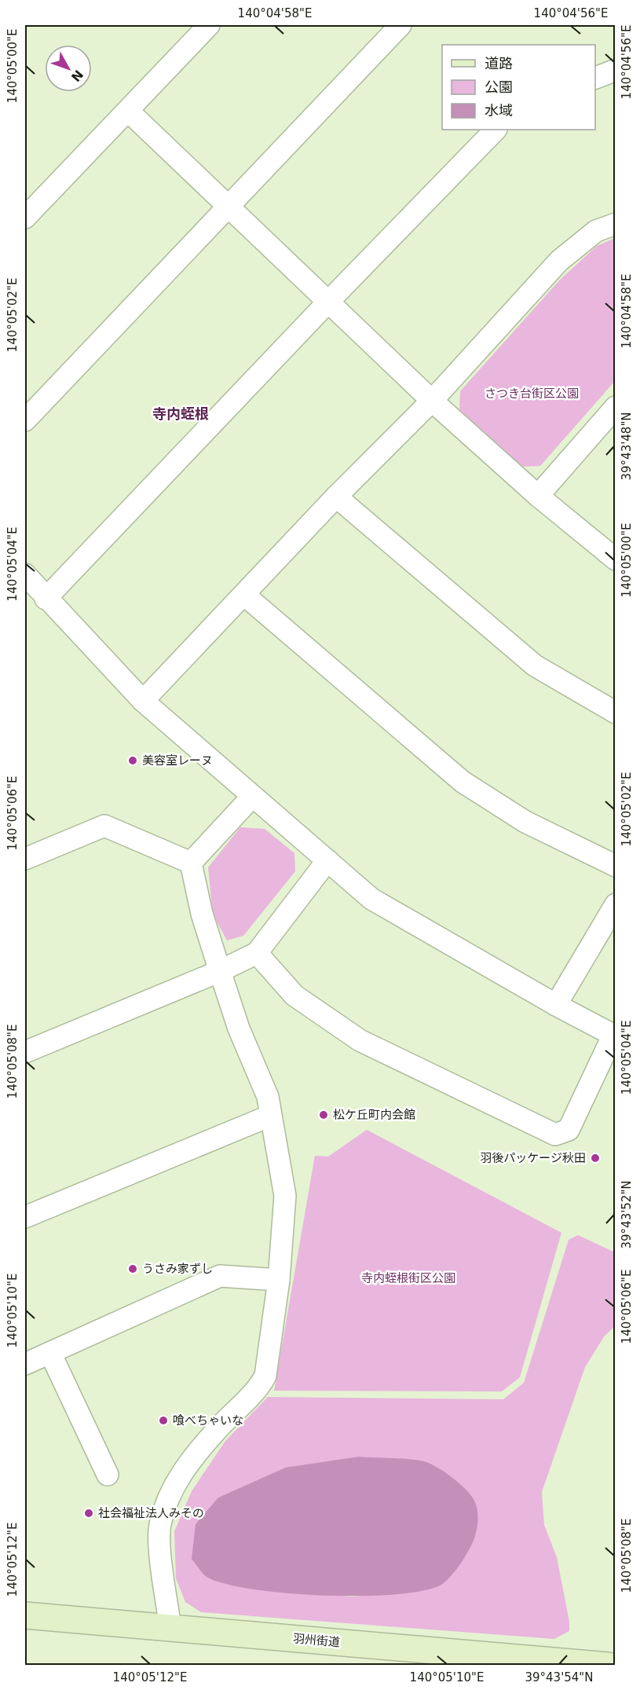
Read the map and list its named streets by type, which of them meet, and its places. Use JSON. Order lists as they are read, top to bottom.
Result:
{
  "streets": {
    "street": ["羽州街道"]
  },
  "districts": ["寺内蛭根"],
  "parks": ["さつき台街区公園", "寺内蛭根街区公園"],
  "places": [
    "美容室レーヌ",
    "松ケ丘町内会館",
    "羽後パッケージ秋田",
    "うさみ家ずし",
    "喰べちゃいな",
    "社会福祉法人みその"
  ],
  "legend": ["道路", "公園", "水域"],
  "north": "bottom right",
  "coordinates": [
    "140°04'58\"E",
    "140°04'56\"E",
    "140°05'00\"E",
    "140°05'02\"E",
    "39°43'48\"N",
    "140°05'04\"E",
    "140°05'06\"E",
    "140°05'08\"E",
    "39°43'52\"N",
    "140°05'10\"E",
    "140°05'12\"E",
    "39°43'54\"N"
  ]
}
